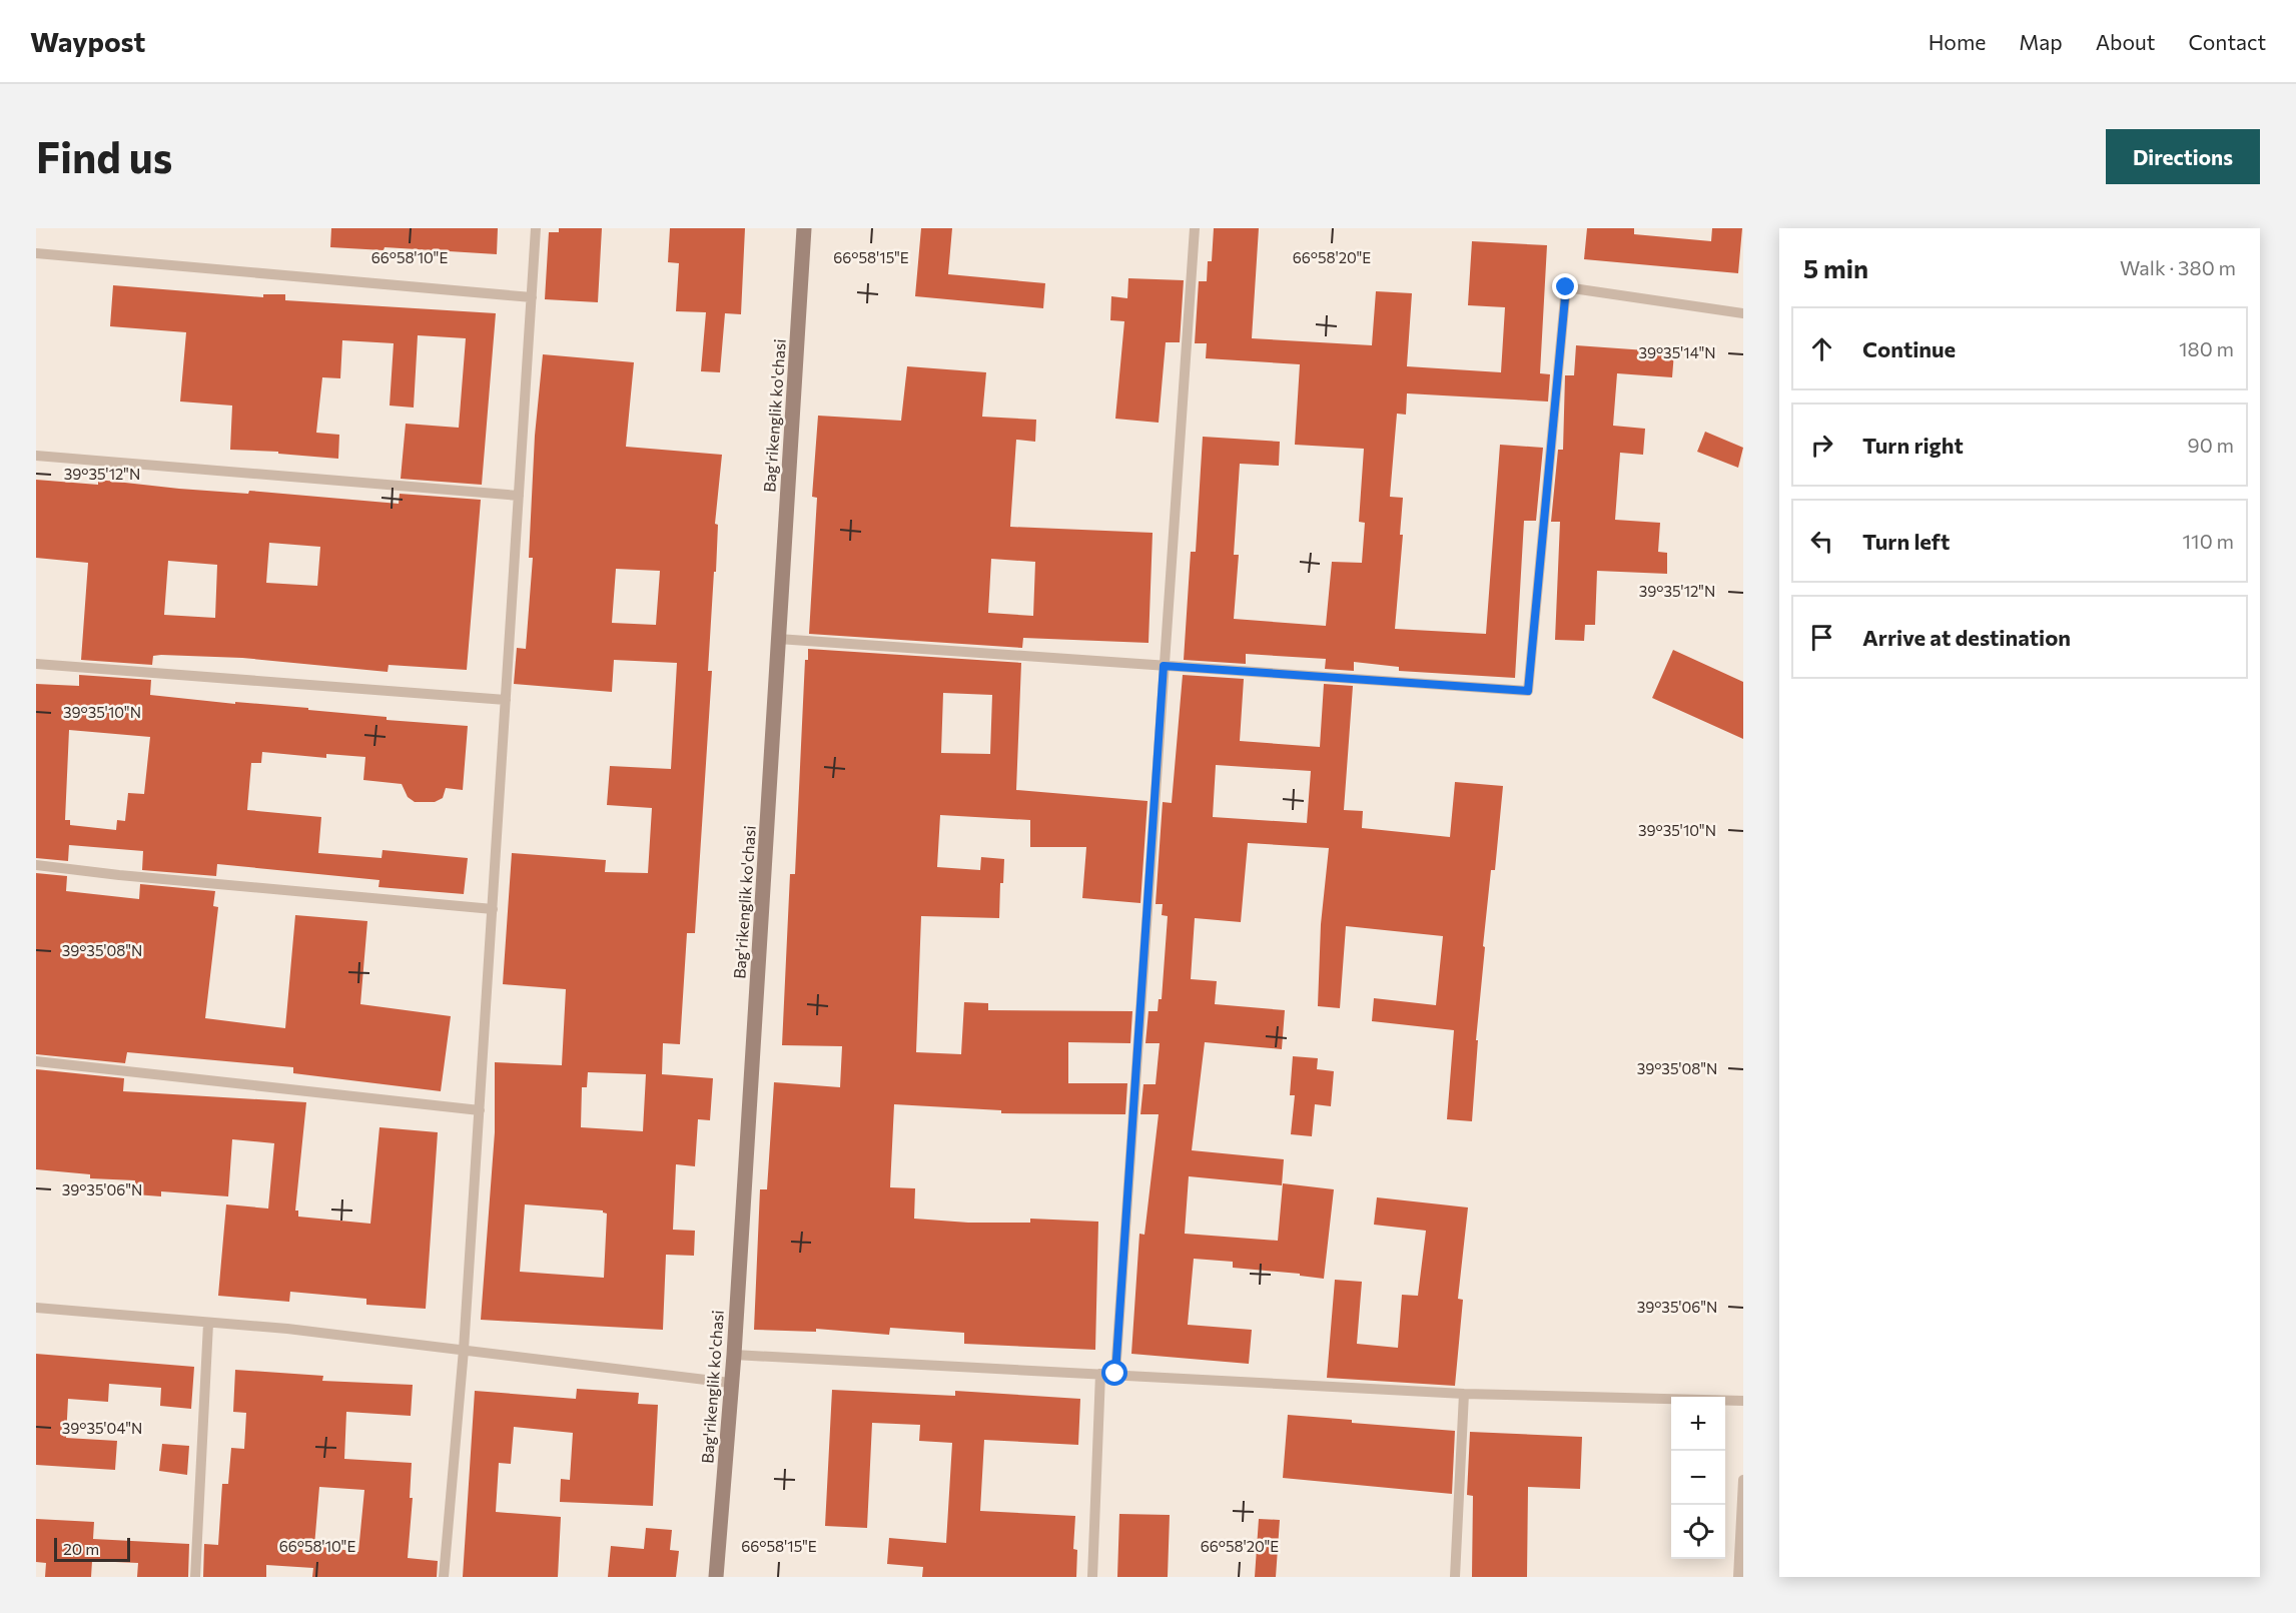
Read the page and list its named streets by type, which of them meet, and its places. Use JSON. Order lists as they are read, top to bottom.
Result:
{
  "streets": {
    "main road": ["Bag'rikenglik ko'chasi"]
  },
  "scale_bar": "20 m",
  "page": {
    "header": "Waypost",
    "nav": [
      "Home",
      "Map",
      "About",
      "Contact"
    ],
    "buttons": "Directions",
    "title": "Find us",
    "heading": ["5 min", "Walk · 380 m"],
    "list": [
      ["Continue", "180 m"],
      ["Turn right", "90 m"],
      ["Turn left", "110 m"],
      "Arrive at destination"
    ],
    "map_buttons": ["+", "−"],
    "scale": "20 m"
  },
  "coordinates": [
    "66°58'10\"E",
    "66°58'15\"E",
    "66°58'20\"E",
    "39°35'14\"N",
    "39°35'12\"N",
    "39°35'10\"N",
    "39°35'08\"N",
    "39°35'06\"N",
    "39°35'04\"N"
  ]
}
